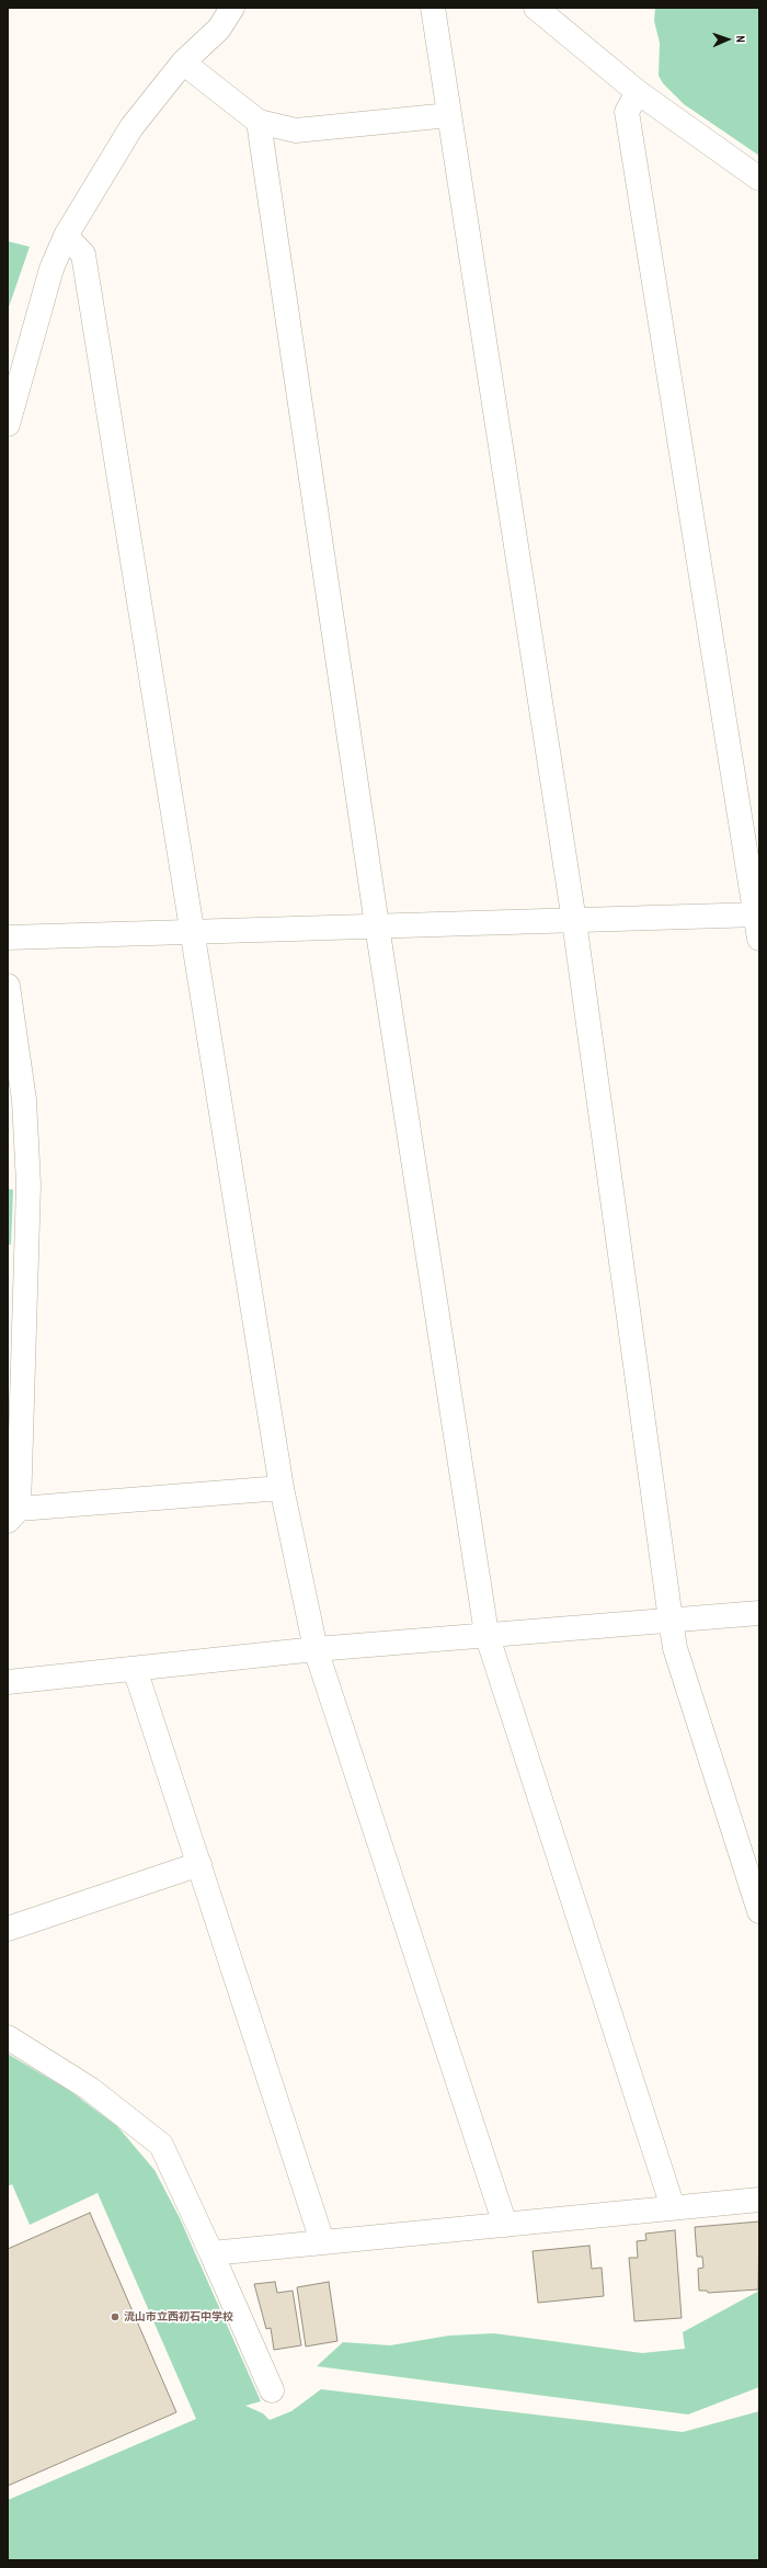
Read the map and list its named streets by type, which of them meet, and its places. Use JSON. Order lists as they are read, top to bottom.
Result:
{
  "places": ["流山市立西初石中学校"],
  "north": "right"
}
